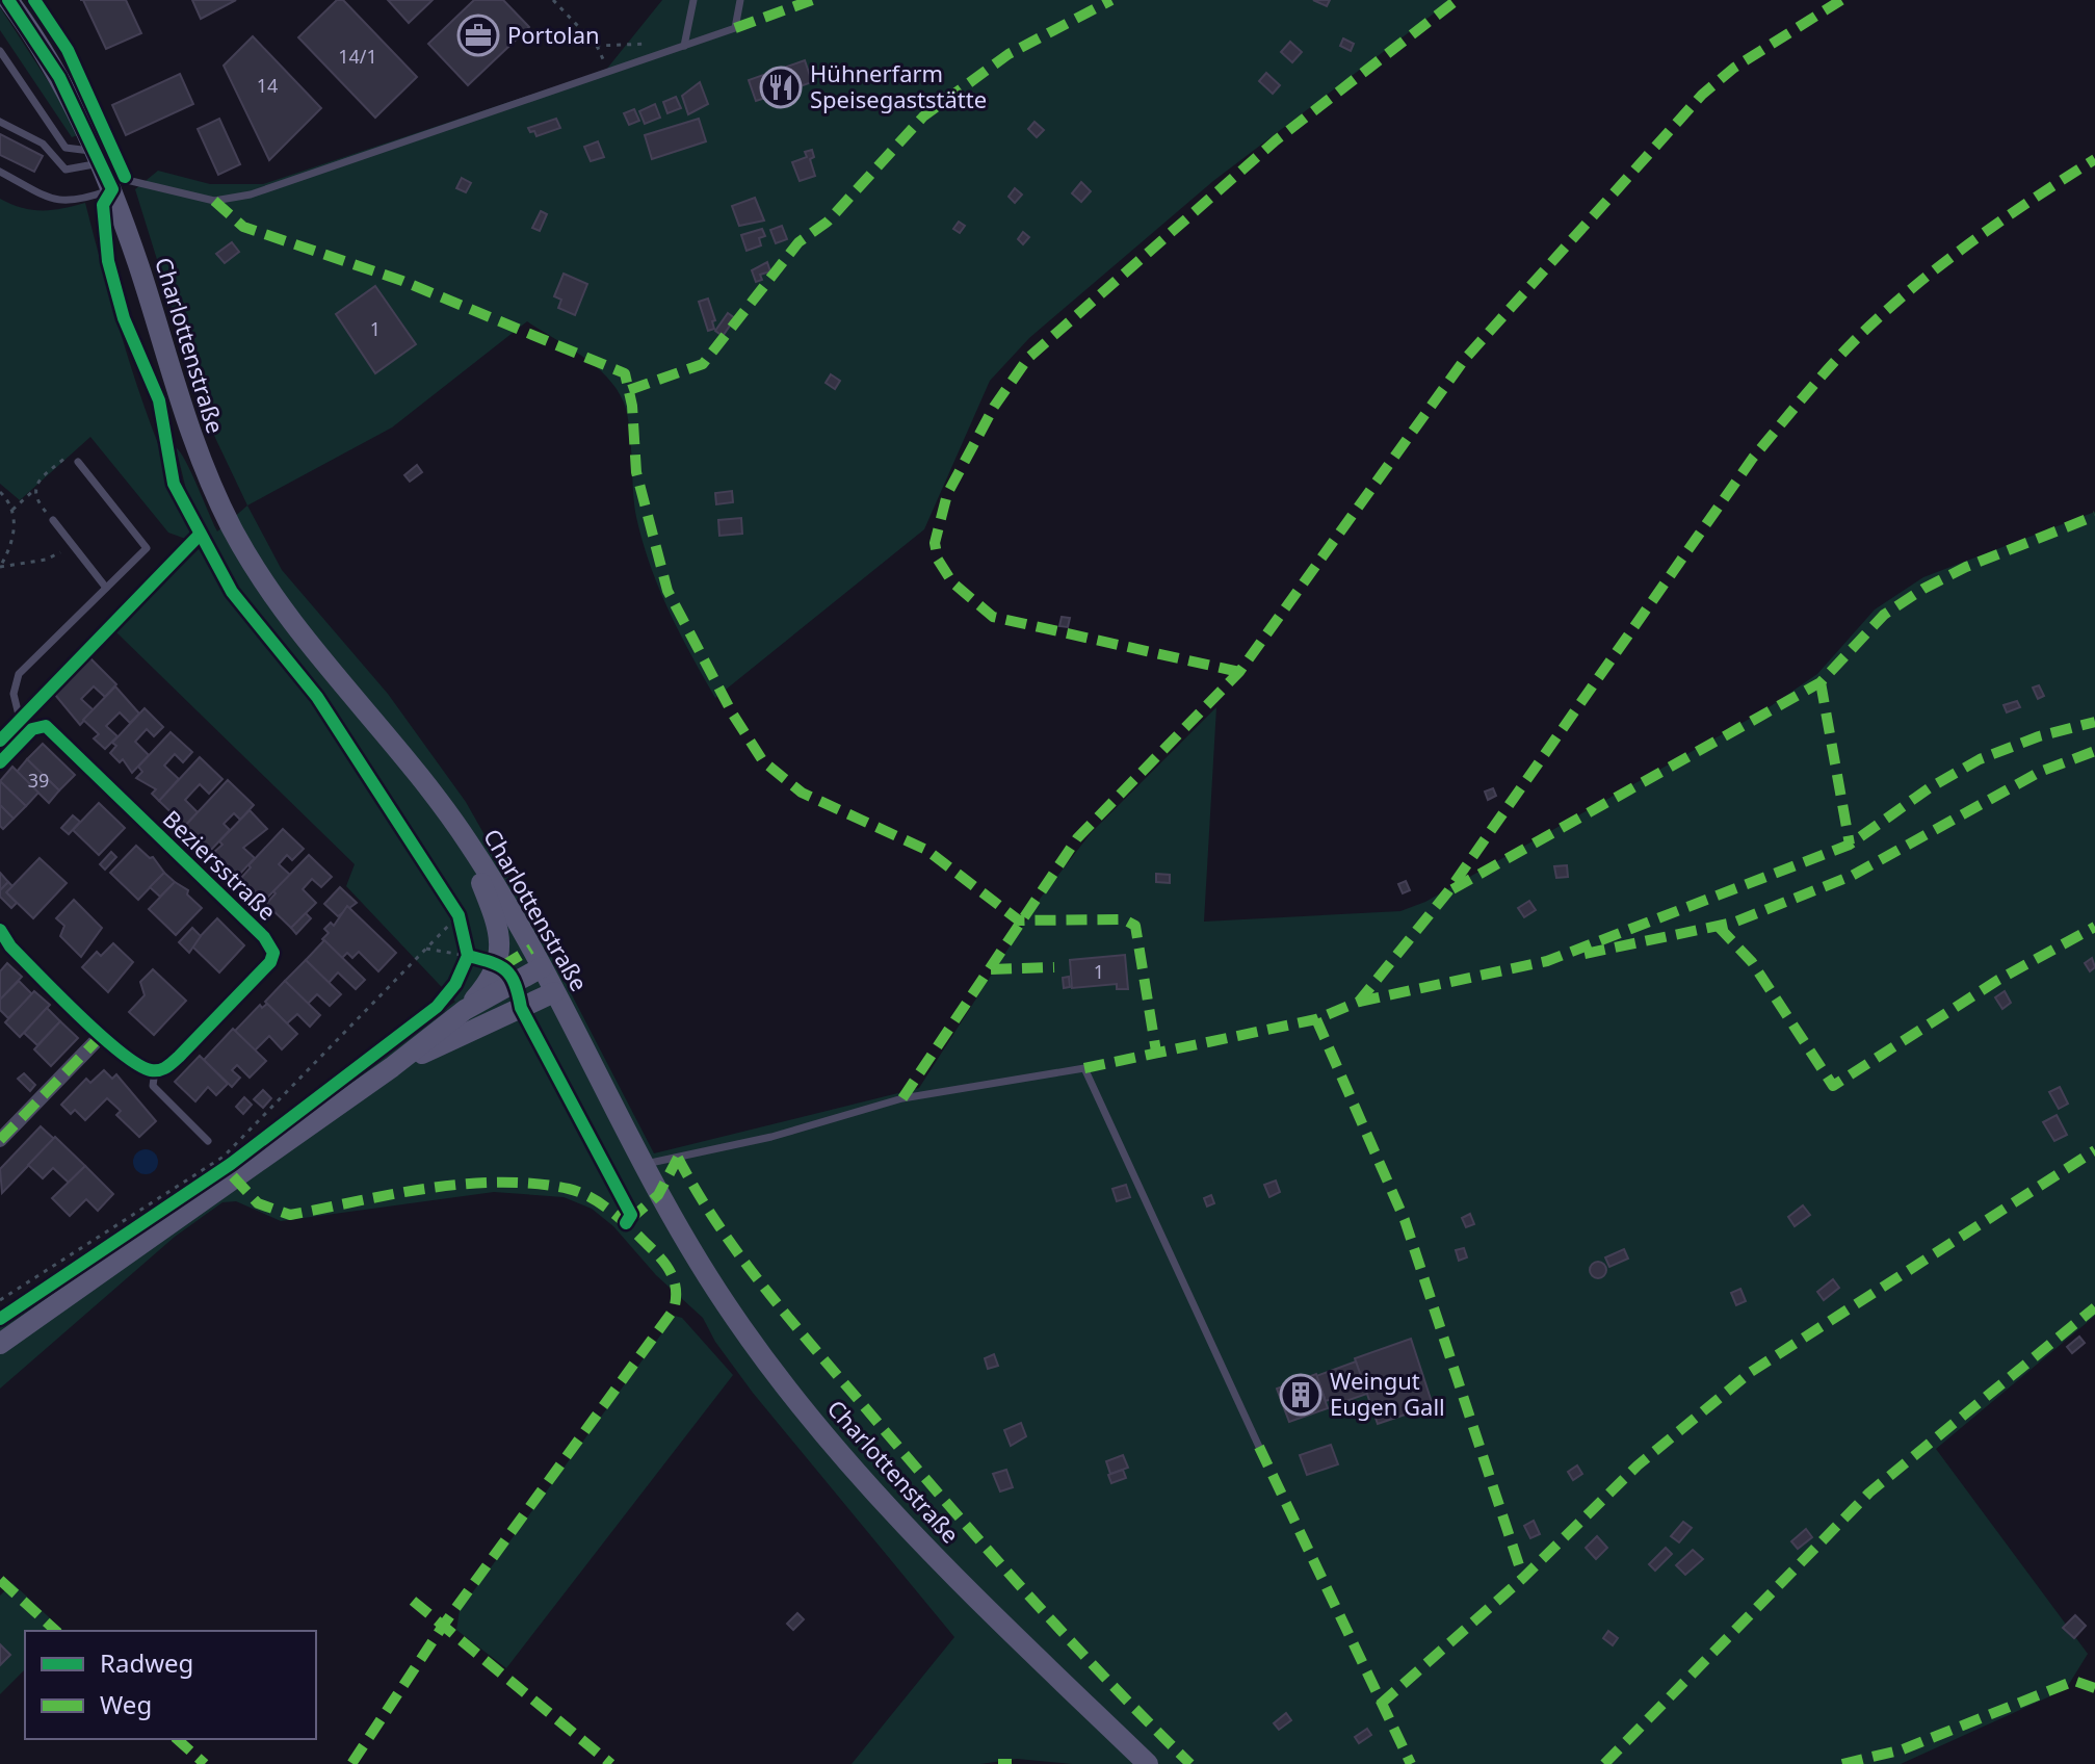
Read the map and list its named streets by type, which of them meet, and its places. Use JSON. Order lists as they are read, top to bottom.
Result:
{
  "streets": {
    "main road": ["Charlottenstraße"],
    "street": ["Beziersstraße"]
  },
  "places": {
    "office": ["Portolan"],
    "restaurant": ["Hühnerfarm Speisegaststätte"],
    "building": ["Weingut Eugen Gall"]
  },
  "house_numbers": [
    "14/1",
    "14",
    "1",
    "39",
    "1"
  ],
  "legend": ["Radweg", "Weg"]
}
